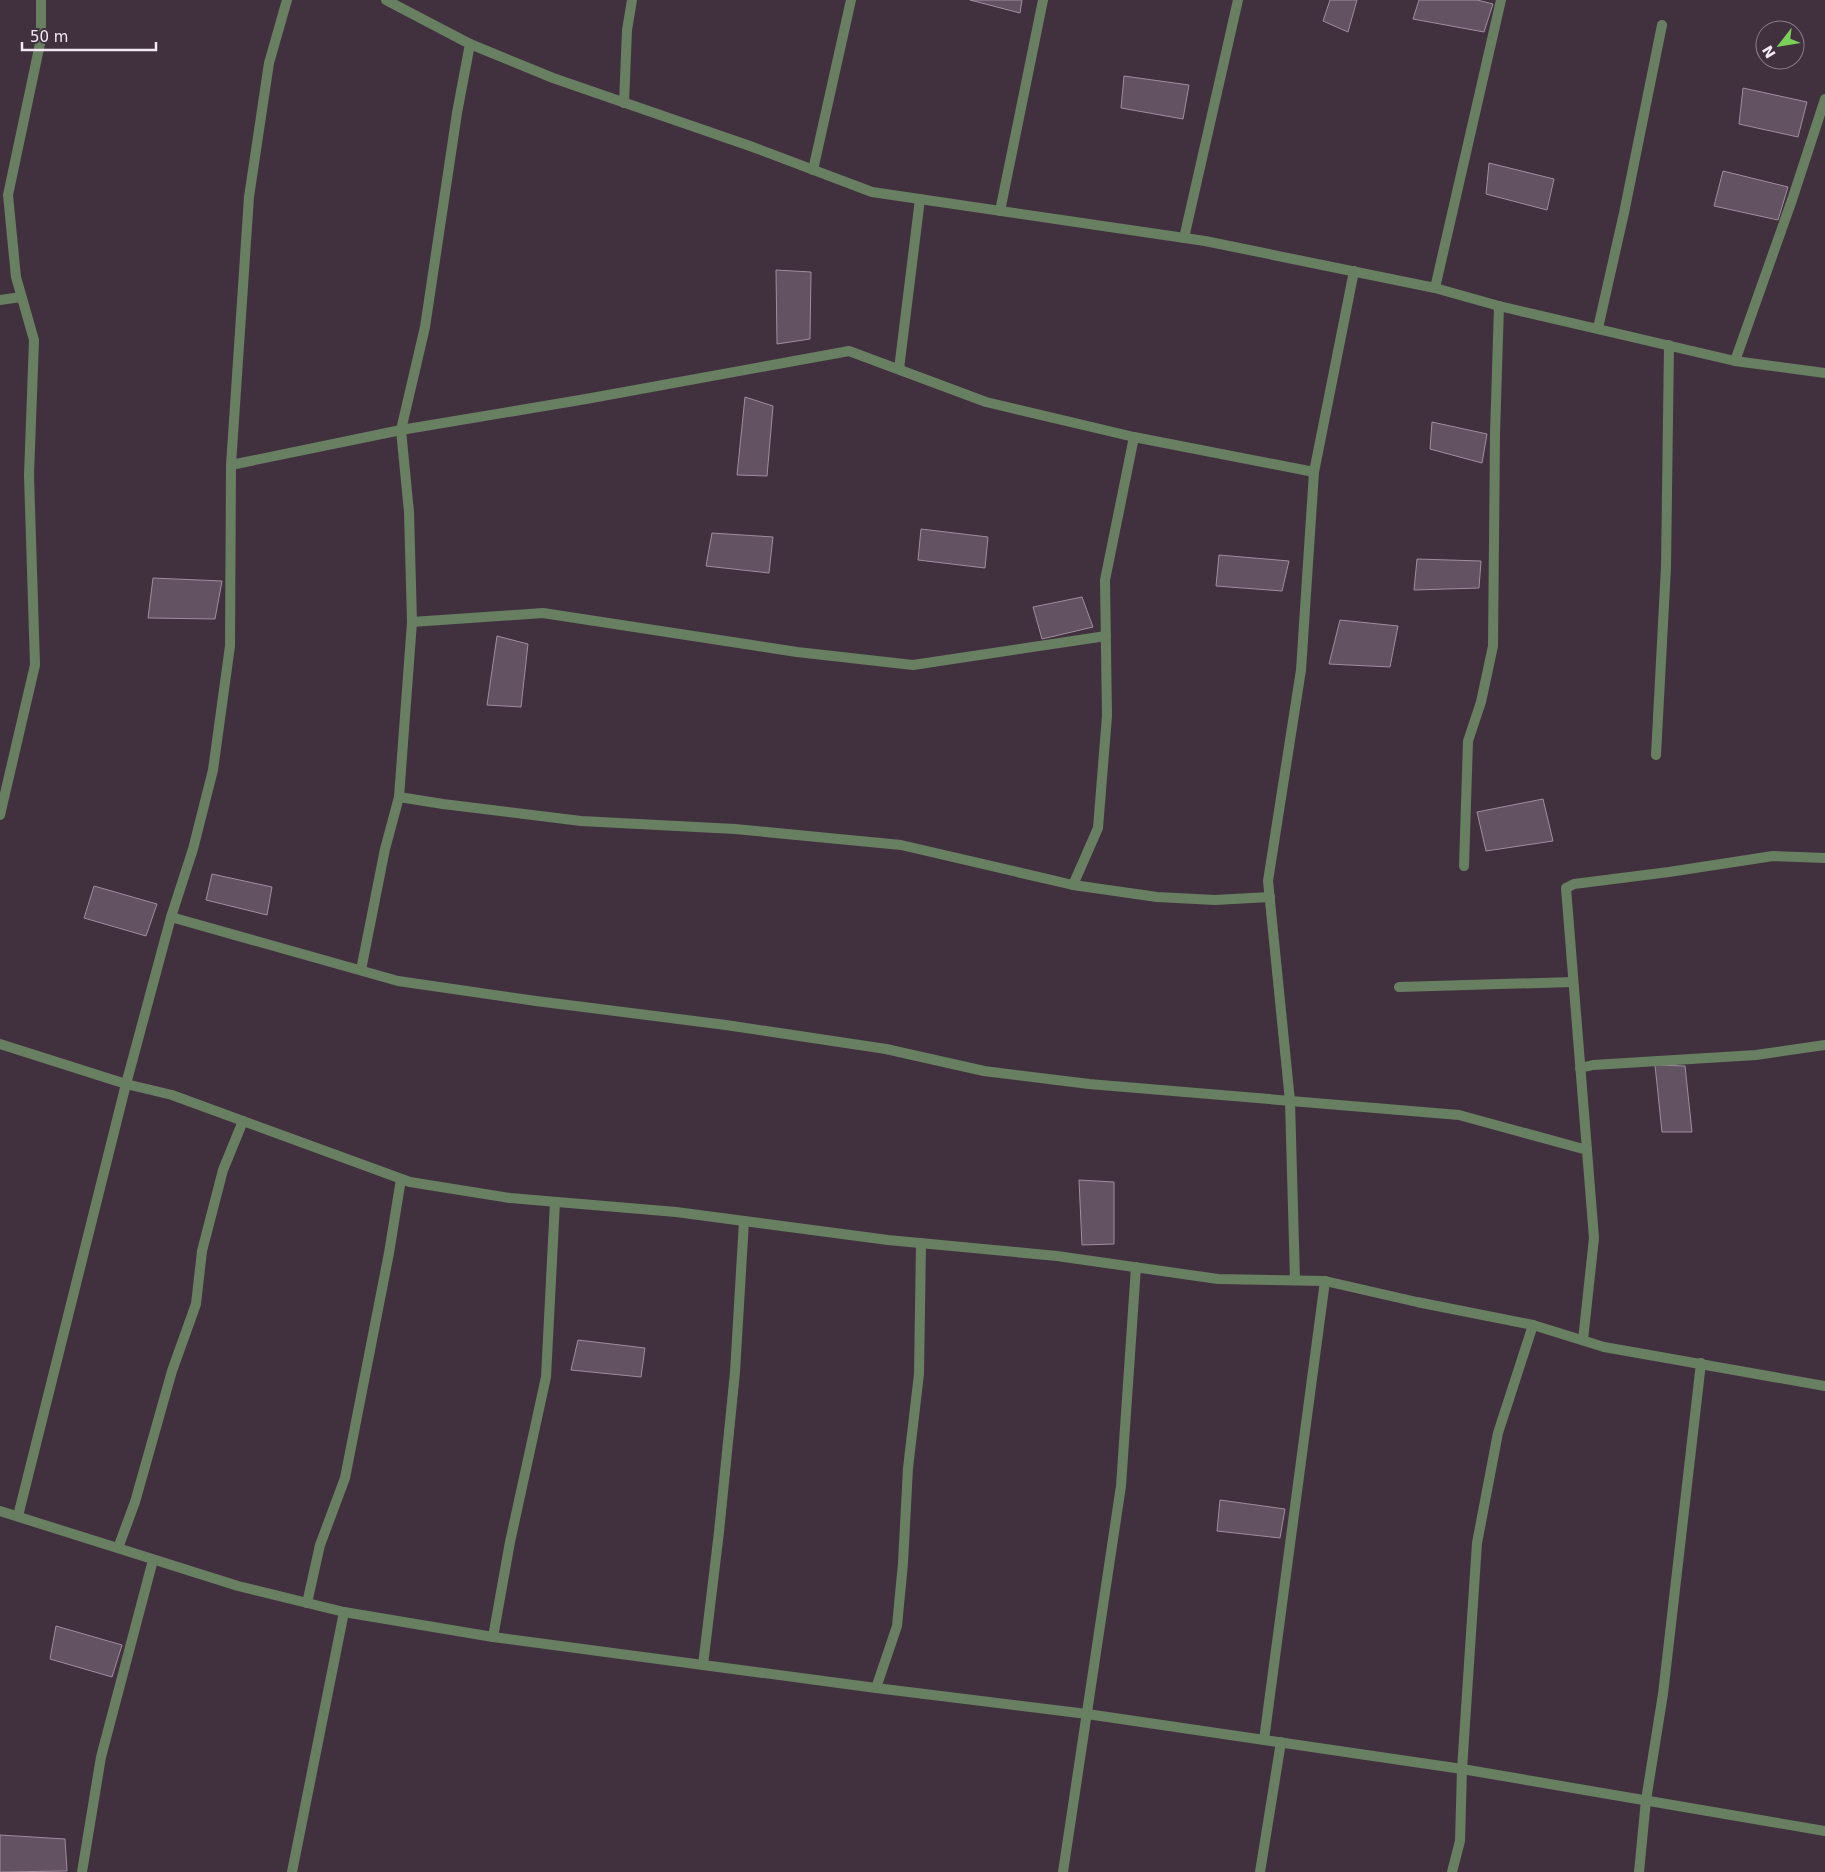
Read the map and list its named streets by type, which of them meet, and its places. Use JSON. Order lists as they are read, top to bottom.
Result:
{
  "scale_bar": "50 m",
  "north": "bottom left"
}
